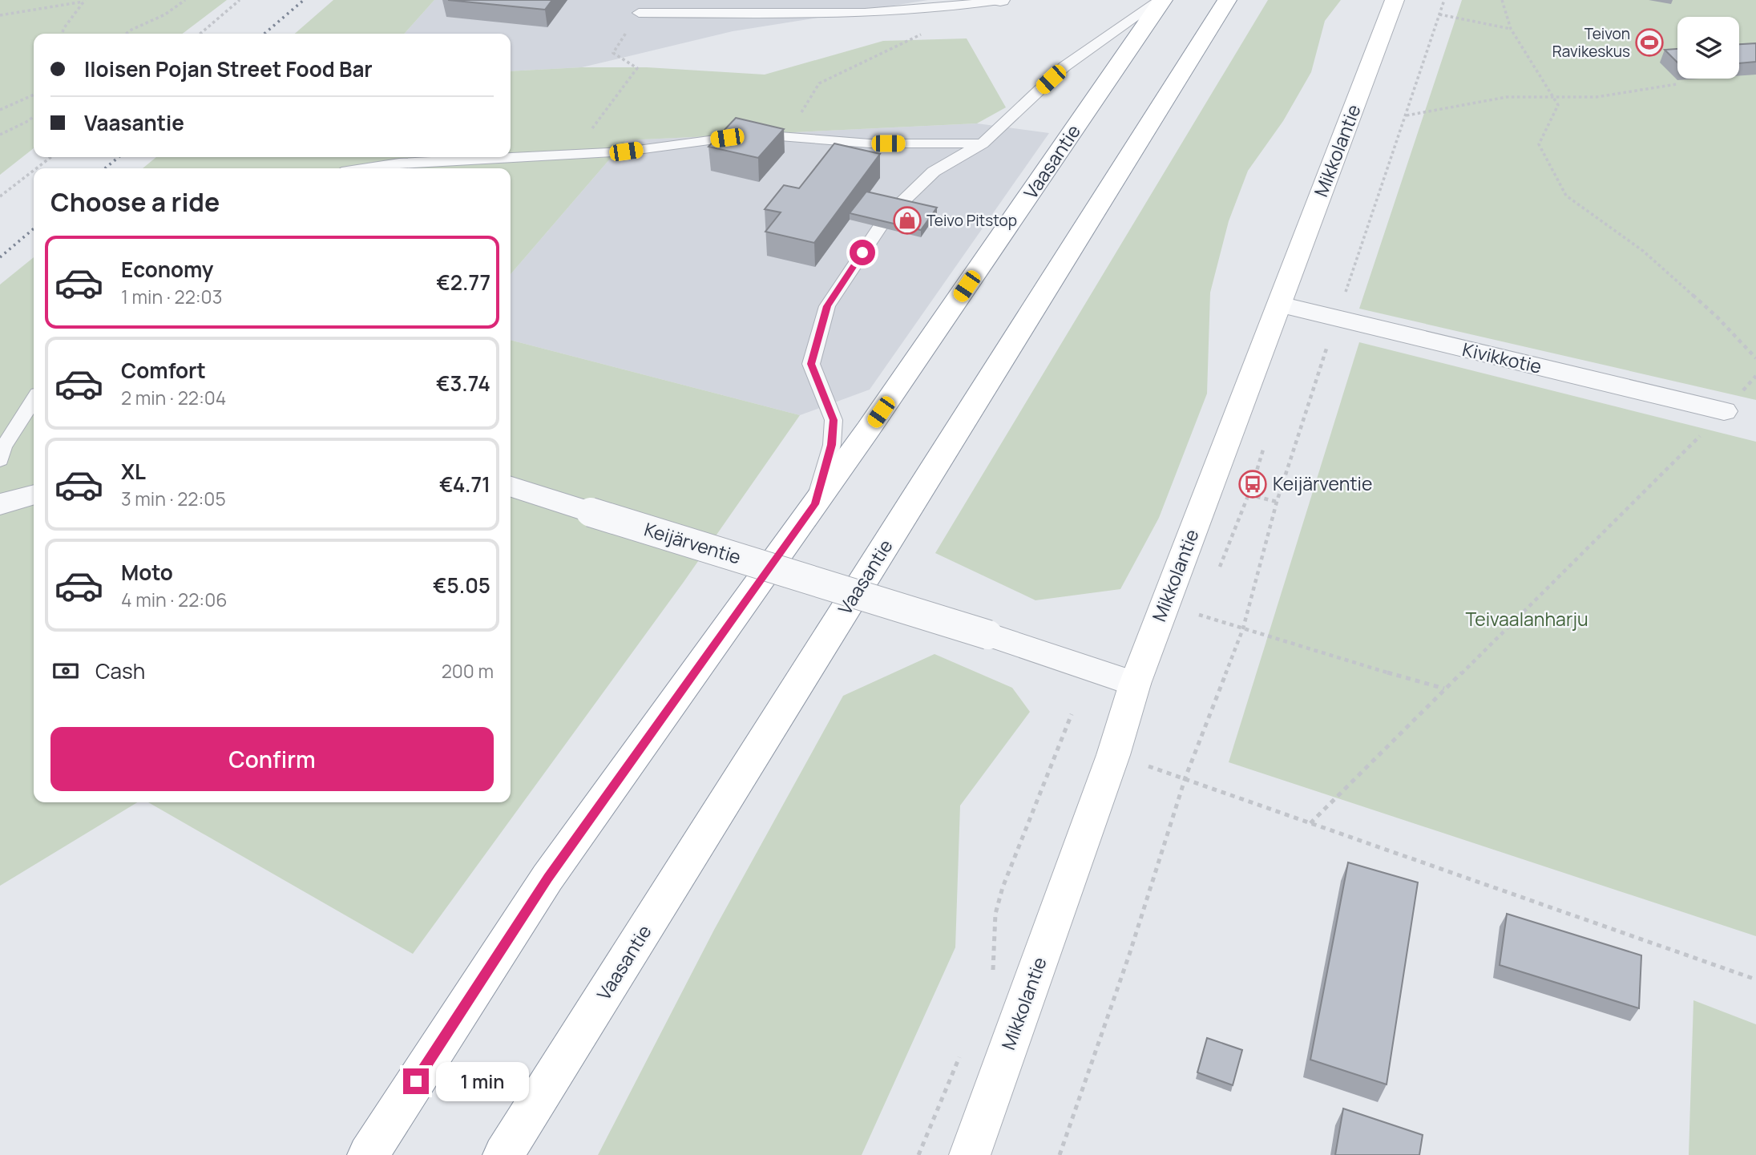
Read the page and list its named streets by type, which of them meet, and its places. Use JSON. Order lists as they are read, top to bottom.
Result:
{
  "streets": {
    "main road": ["Mikkolantie", "Vaasantie"],
    "street": ["Kivikkotie", "Keijärventie"]
  },
  "crossings": [
    ["Mikkolantie", "Kivikkotie"],
    ["Mikkolantie", "Keijärventie"]
  ],
  "parks": ["Teivaalanharju"],
  "places": {
    "sports": ["Teivon Ravikeskus"],
    "shop": ["Teivo Pitstop"],
    "bus stop": ["Keijärventie"]
  },
  "page": {
    "banner": ["Iloisen Pojan Street Food Bar", "Vaasantie"],
    "heading": "Choose a ride",
    "list": [
      {
        "name": "Economy",
        "note": "1 min · 22:03",
        "value": "€2.77"
      },
      {
        "name": "Comfort",
        "note": "2 min · 22:04",
        "value": "€3.74"
      },
      {
        "name": "XL",
        "note": "3 min · 22:05",
        "value": "€4.71"
      },
      {
        "name": "Moto",
        "note": "4 min · 22:06",
        "value": "€5.05"
      }
    ],
    "pay": ["Cash", "200 m"],
    "buttons": "Confirm",
    "bubble": "1 min"
  }
}
